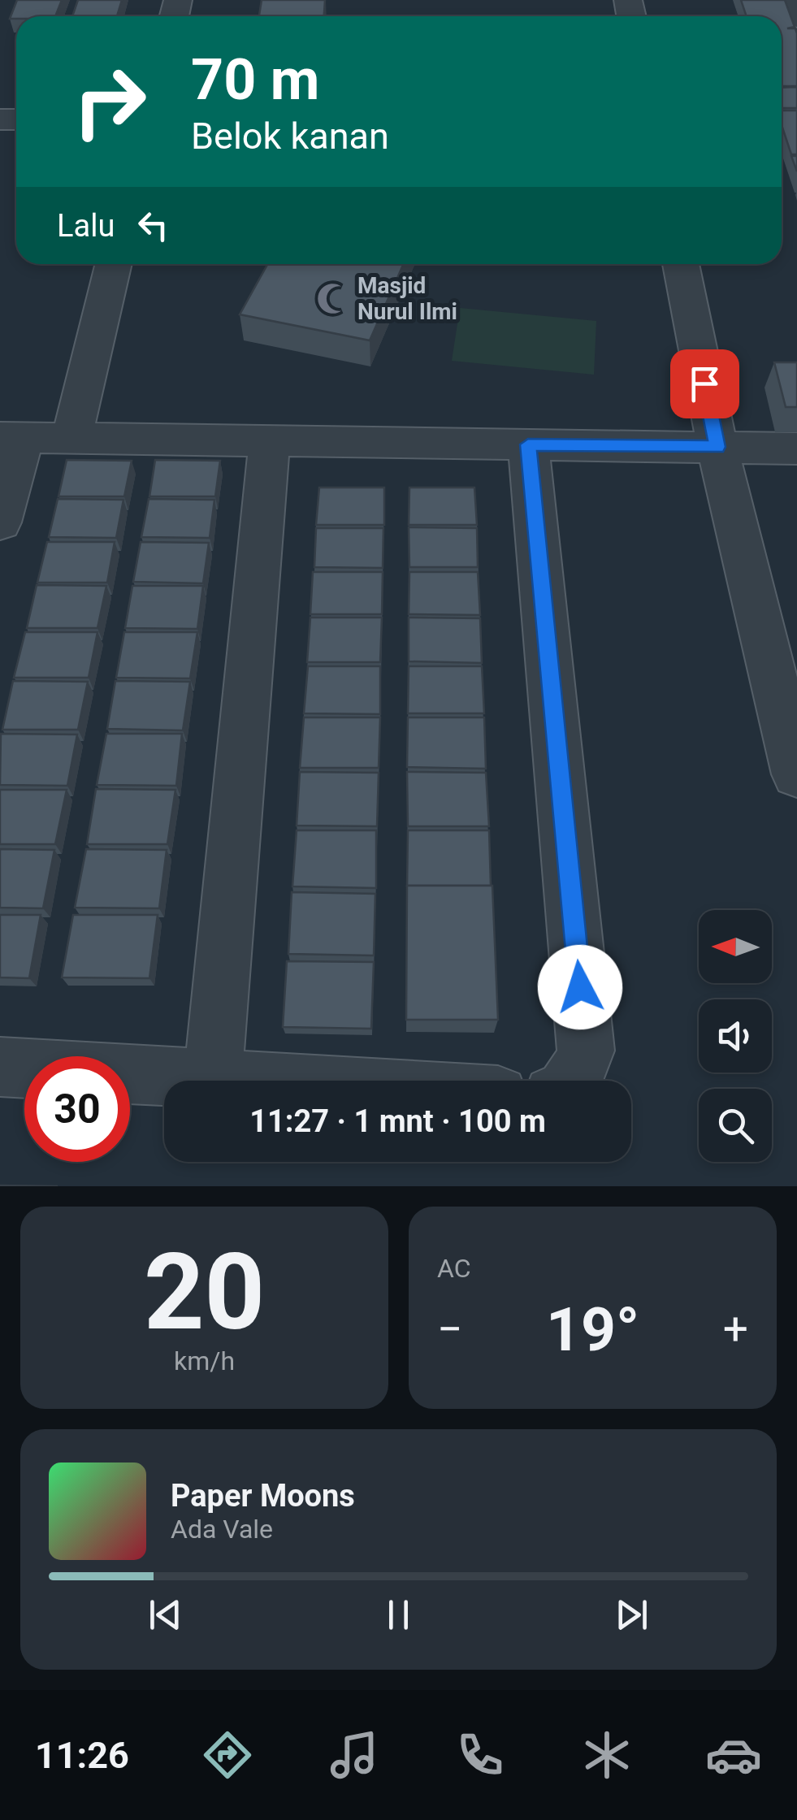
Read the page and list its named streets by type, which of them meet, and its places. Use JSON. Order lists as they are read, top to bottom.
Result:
{
  "places": {
    "mosque": ["Masjid Nurul Ilmi"]
  },
  "north": "left",
  "page": {
    "turn": ["70 m", "Belok kanan"],
    "then": "Lalu",
    "limit": "30",
    "trip": "11:27 · 1 mnt · 100 m",
    "tile": [
      ["20", "km/h"],
      "AC"
    ],
    "heat": ["−", "19°", "+"],
    "song": ["Paper Moons", "Ada Vale"],
    "tabs": "11:26"
  }
}
